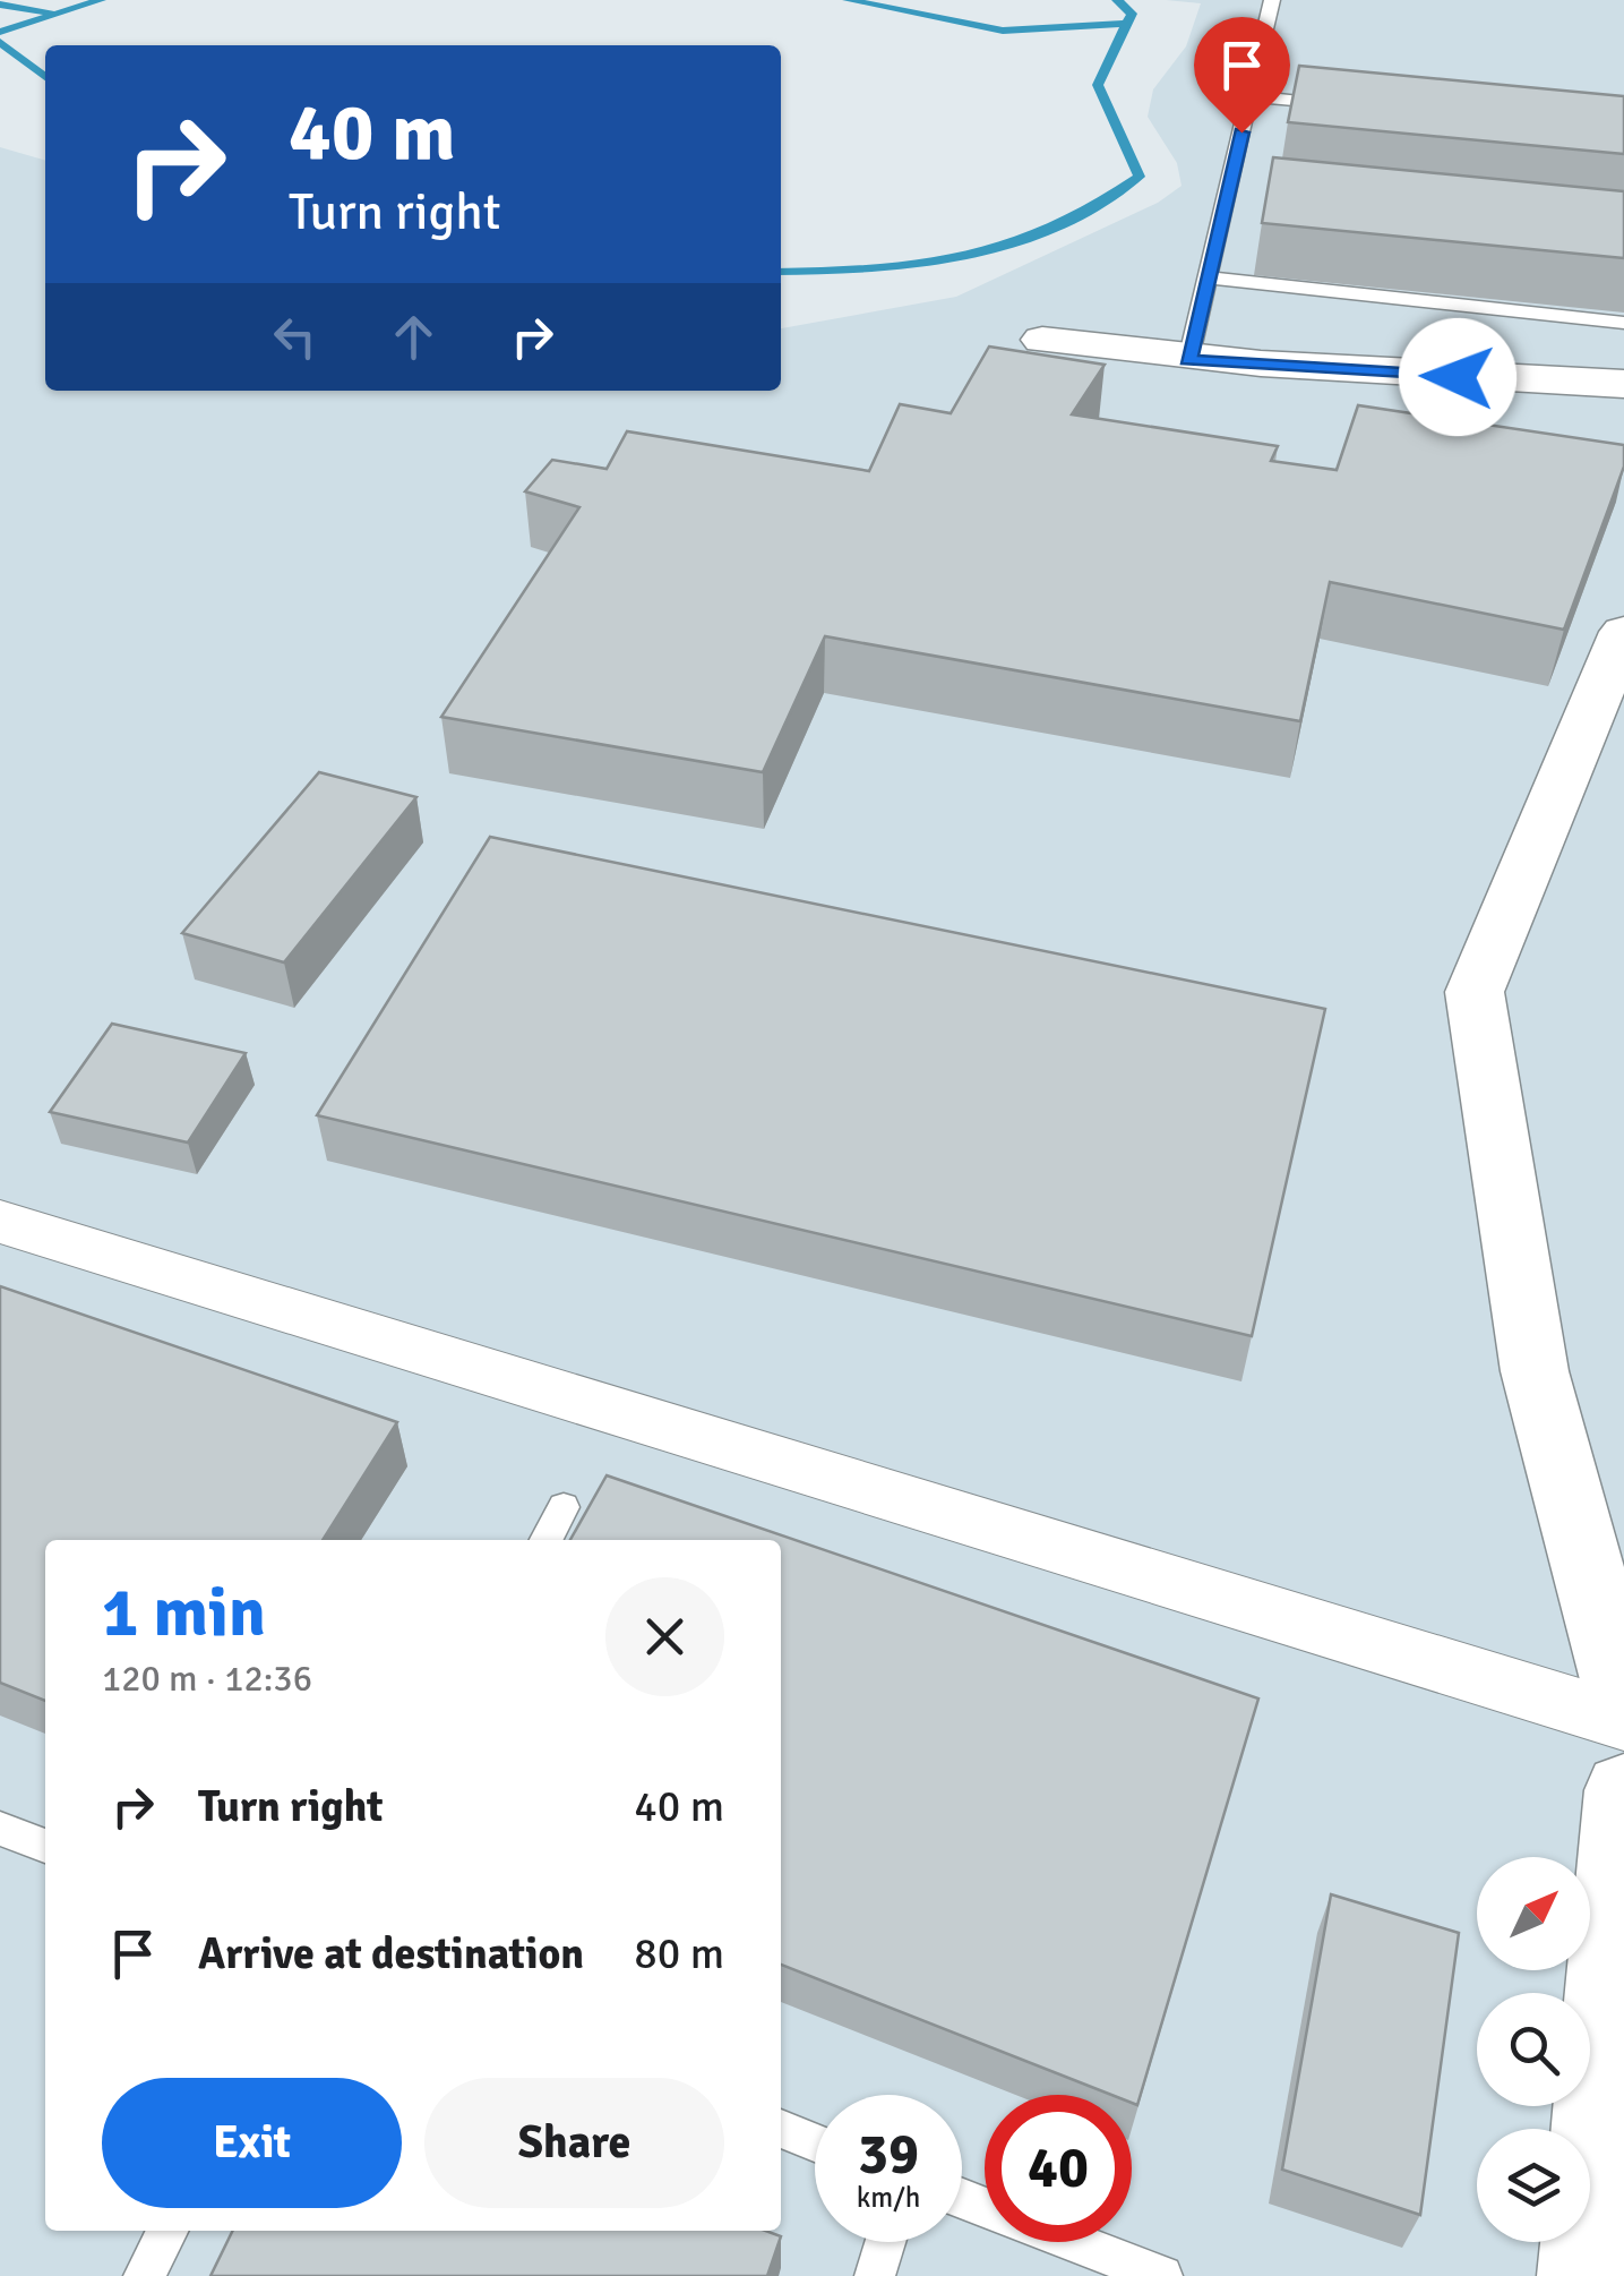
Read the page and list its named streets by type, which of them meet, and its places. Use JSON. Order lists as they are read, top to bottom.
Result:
{
  "north": "top right",
  "page": {
    "turn": ["40 m", "Turn right"],
    "heading": ["1 min", "120 m · 12:36"],
    "list": [
      {
        "name": "Turn right",
        "value": "40 m"
      },
      {
        "name": "Arrive at destination",
        "value": "80 m"
      }
    ],
    "buttons": ["Exit", "Share"],
    "speed": "39 km/h",
    "limit": "40"
  }
}
